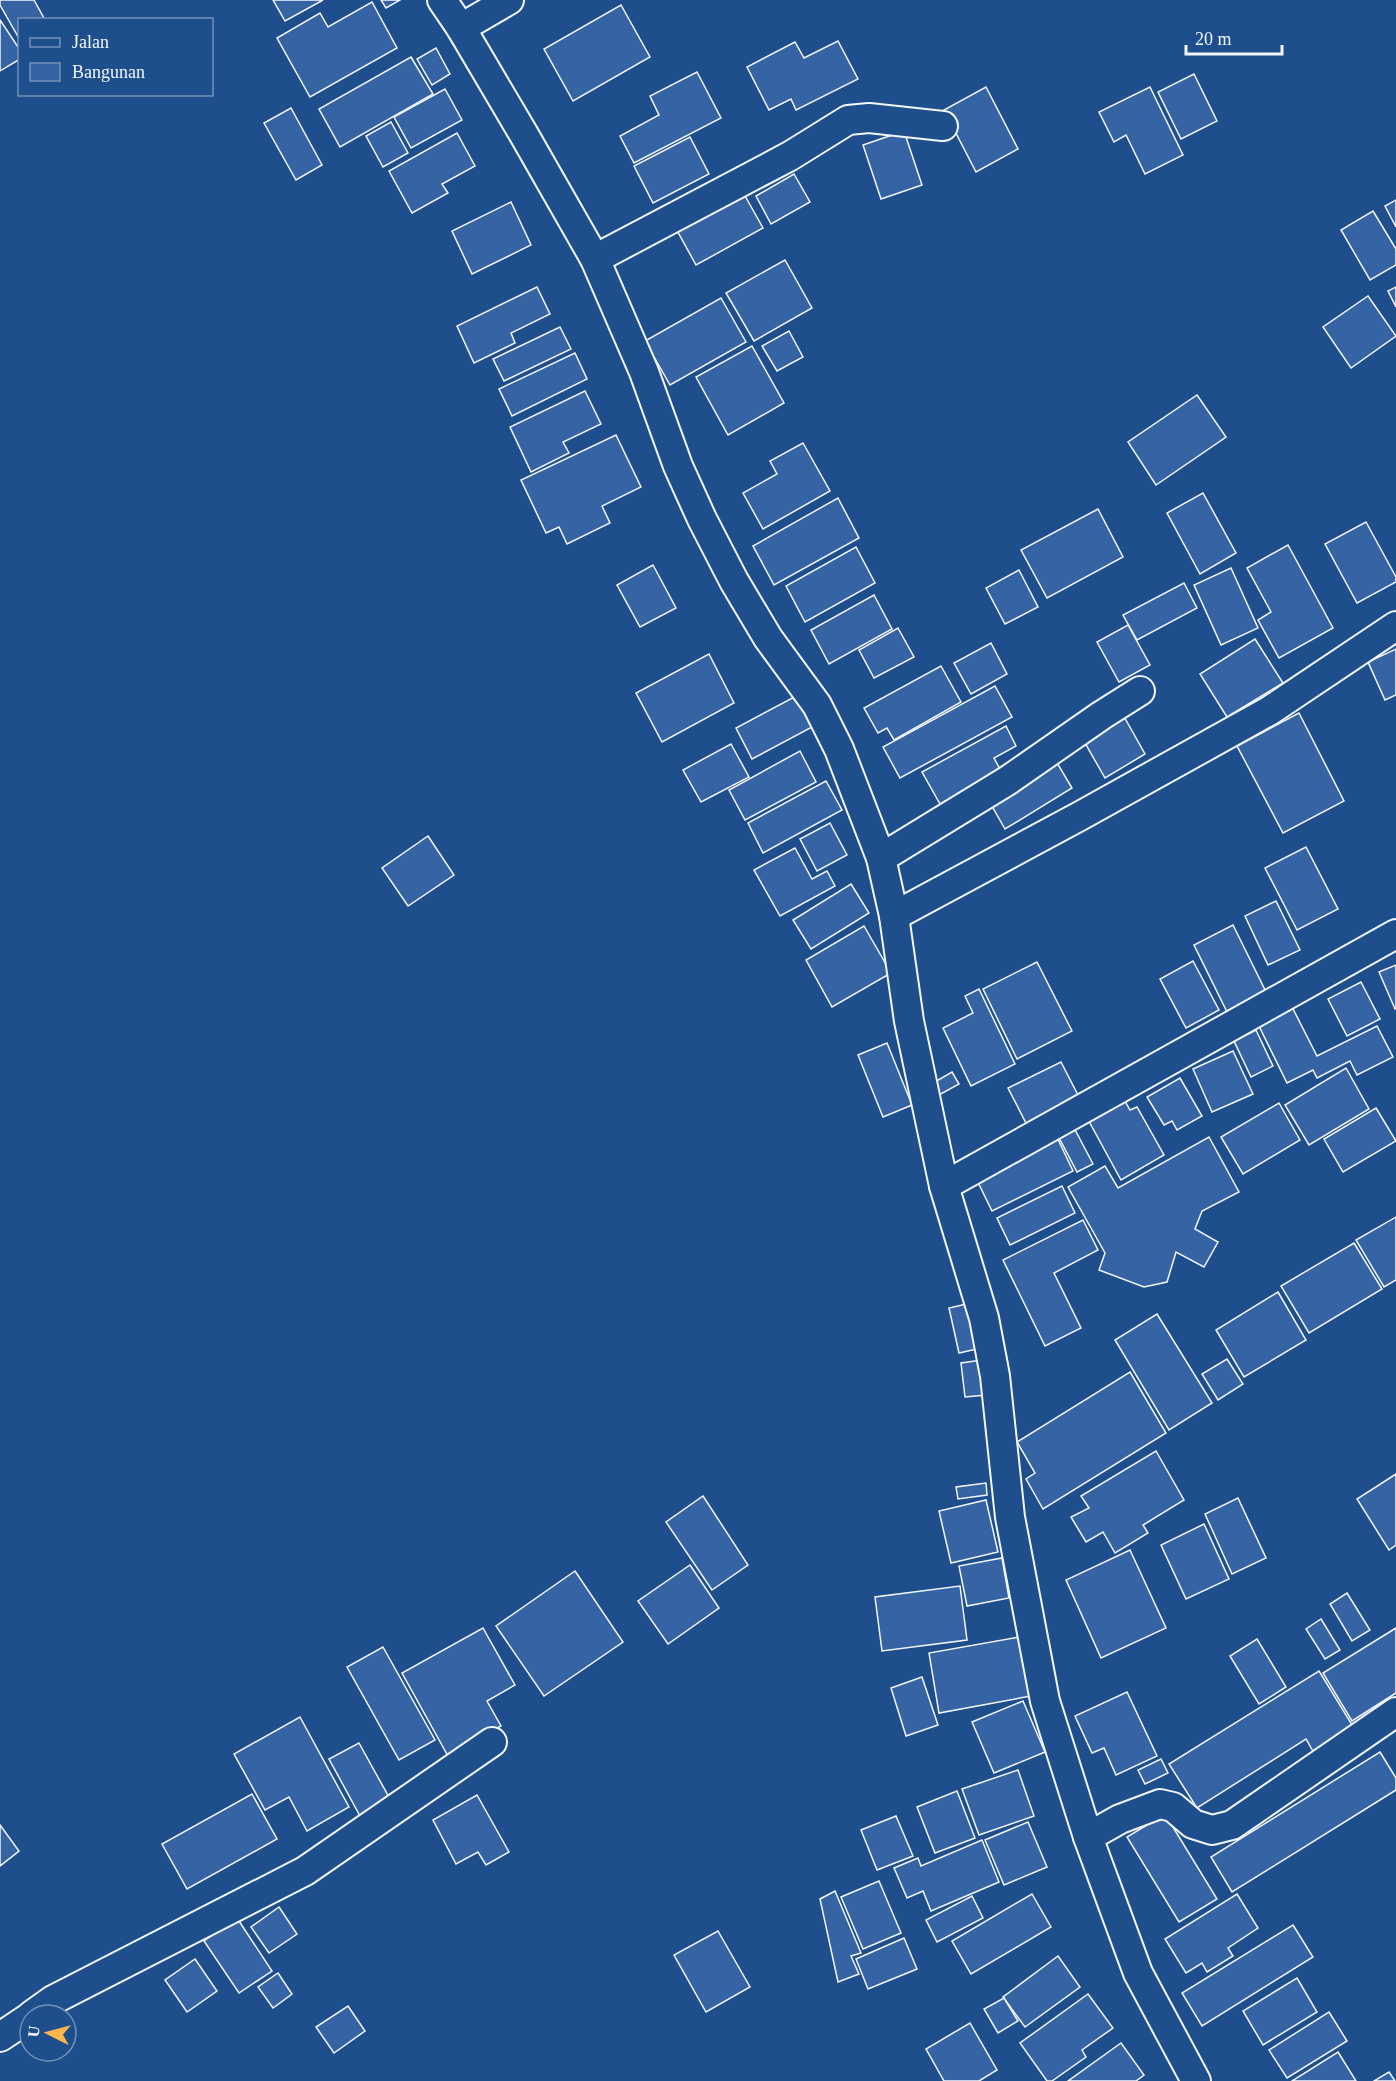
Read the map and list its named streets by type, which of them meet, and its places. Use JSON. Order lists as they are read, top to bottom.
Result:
{
  "legend": ["Jalan", "Bangunan"],
  "scale_bar": "20 m",
  "north": "left"
}
